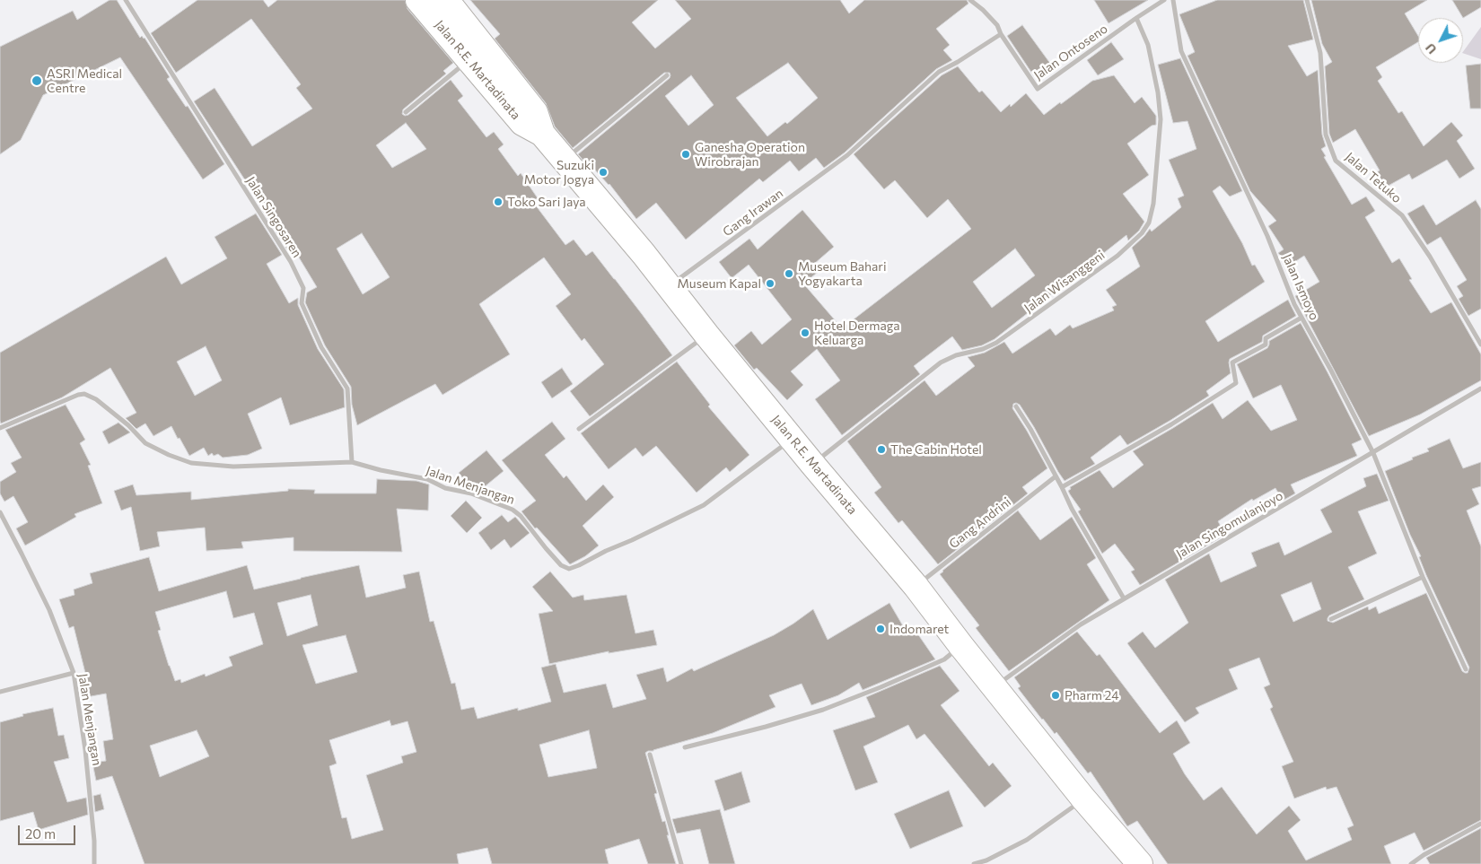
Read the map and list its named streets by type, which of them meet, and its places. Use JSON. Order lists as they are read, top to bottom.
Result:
{
  "streets": {
    "main road": ["Jalan R.E. Martadinata"],
    "street": [
      "Jalan Ontoseno",
      "Jalan Tetuko",
      "Gang Irawan",
      "Jalan Singosaren",
      "Jalan Wisanggeni",
      "Jalan Ismoyo",
      "Jalan Menjangan",
      "Gang Andrini",
      "Jalan Singomulanjoyo"
    ]
  },
  "crossings": [
    ["Jalan Ontoseno", "Gang Irawan"],
    ["Jalan Ontoseno", "Jalan Wisanggeni"],
    ["Jalan R.E. Martadinata", "Gang Irawan"],
    ["Jalan R.E. Martadinata", "Jalan Wisanggeni"],
    ["Jalan R.E. Martadinata", "Jalan Menjangan"],
    ["Jalan R.E. Martadinata", "Gang Andrini"],
    ["Jalan R.E. Martadinata", "Jalan Singomulanjoyo"],
    ["Jalan Singosaren", "Jalan Menjangan"],
    ["Jalan Ismoyo", "Jalan Singomulanjoyo"]
  ],
  "places": [
    "ASRI Medical Centre",
    "Ganesha Operation Wirobrajan",
    "Suzuki Motor Jogya",
    "Toko Sari Jaya",
    "Museum Bahari Yogyakarta",
    "Museum Kapal",
    "Hotel Dermaga Keluarga",
    "The Cabin Hotel",
    "Indomaret",
    "Pharm 24"
  ],
  "scale_bar": "20 m",
  "north": "bottom left"
}
